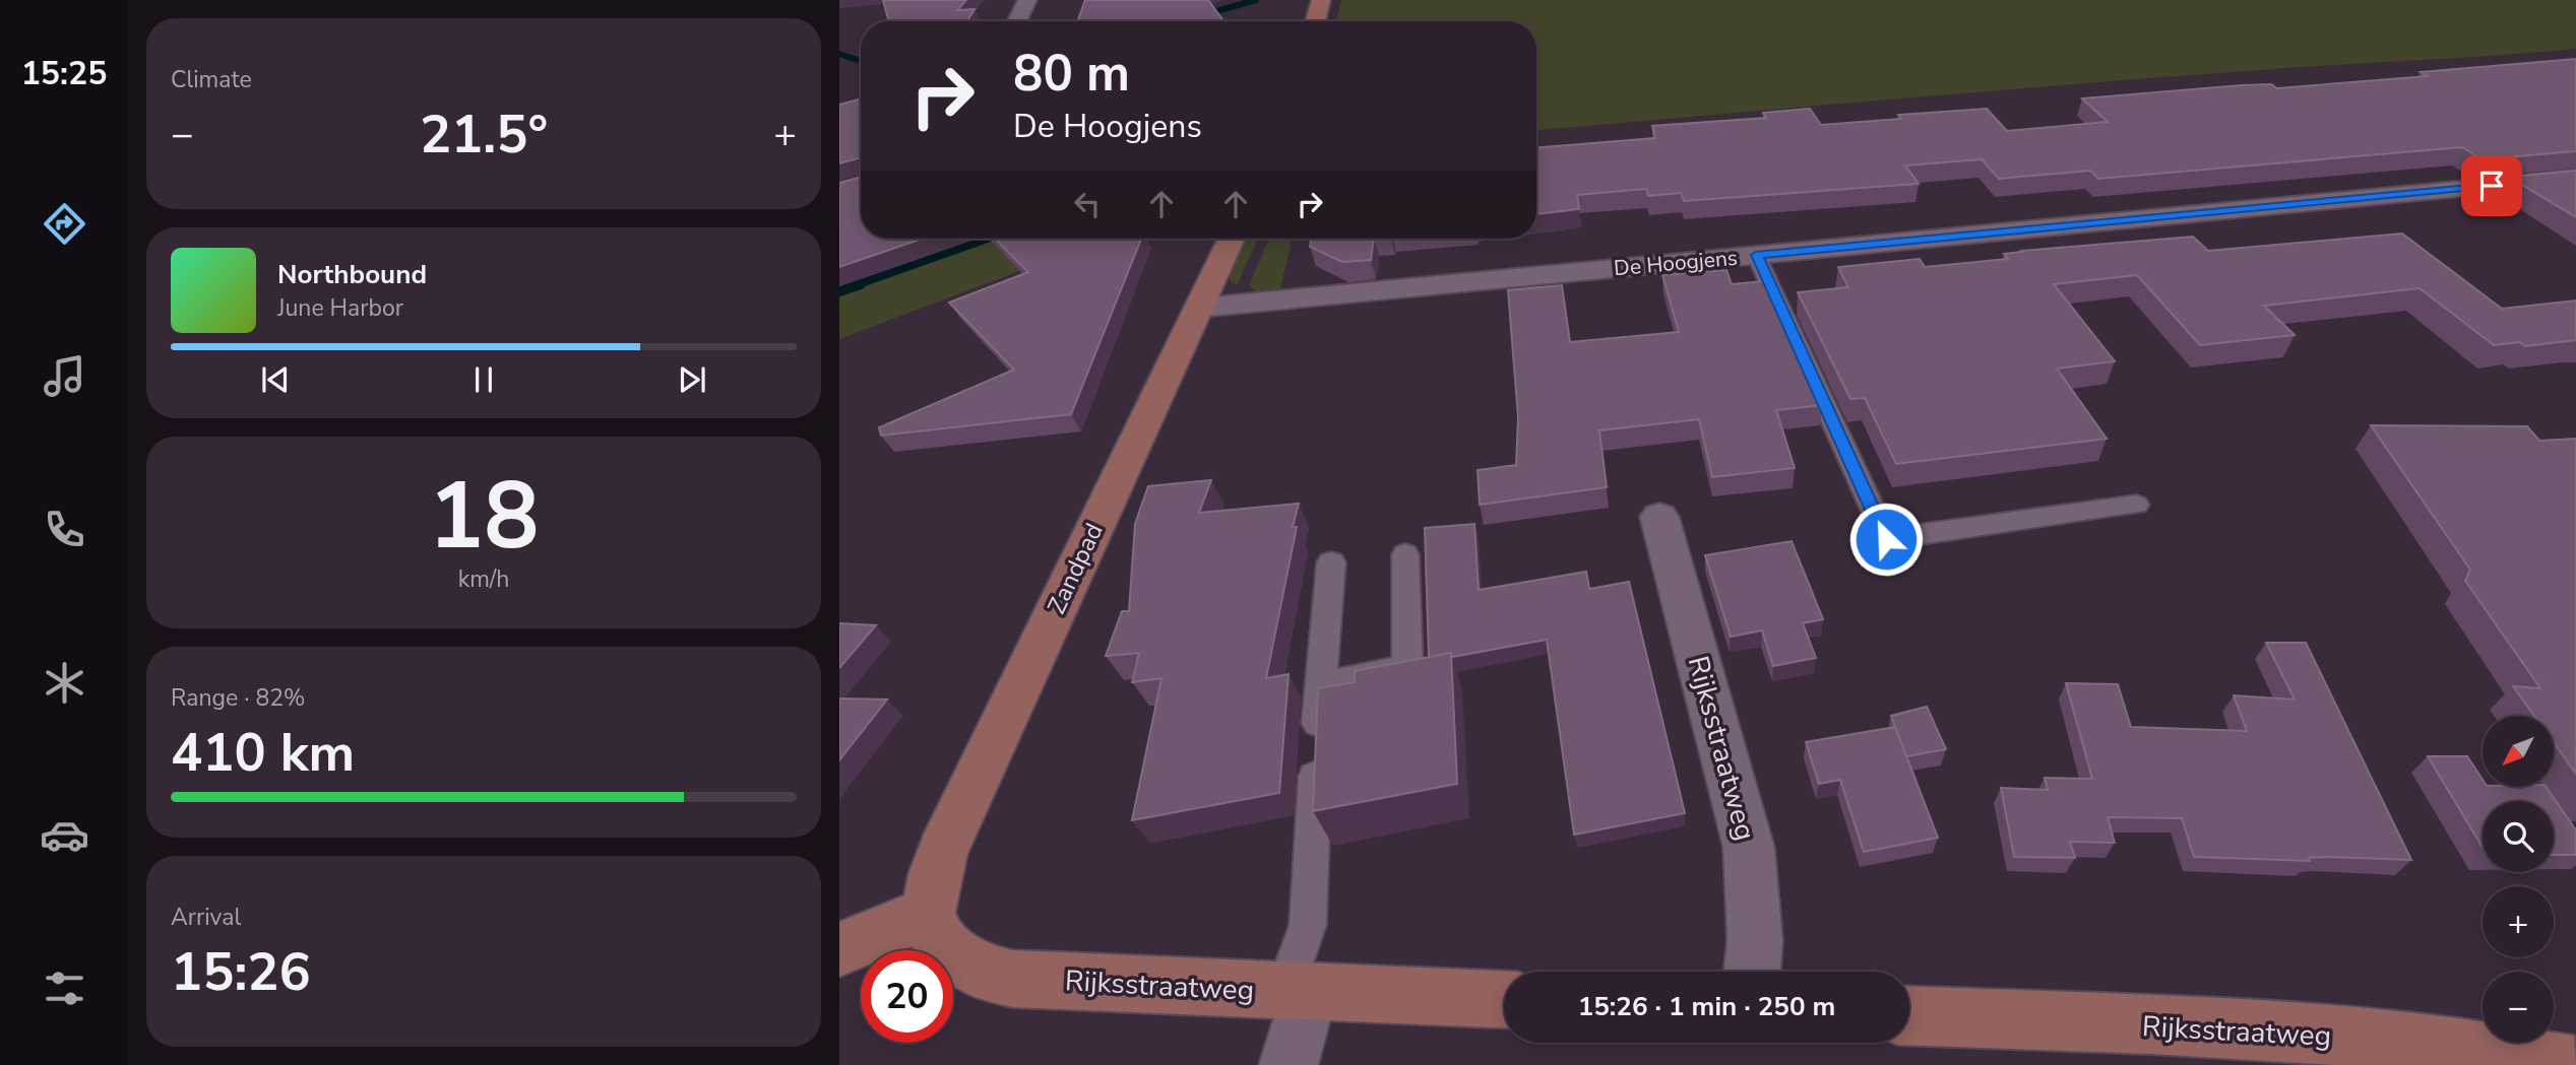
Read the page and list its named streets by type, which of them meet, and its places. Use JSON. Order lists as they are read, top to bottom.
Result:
{
  "streets": {
    "street": ["De Hoogjens", "Zandpad", "Rijksstraatweg"]
  },
  "crossings": [
    ["De Hoogjens", "Zandpad"],
    ["Zandpad", "Rijksstraatweg"]
  ],
  "north": "bottom left",
  "page": {
    "tabs": "15:25",
    "tile": [
      "Climate",
      ["18", "km/h"],
      ["Range · 82%", "410 km"],
      ["Arrival", "15:26"]
    ],
    "turn": ["80 m", "De Hoogjens"],
    "heat": ["−", "21.5°", "+"],
    "song": ["Northbound", "June Harbor"],
    "map_buttons": ["+", "−"],
    "limit": "20",
    "trip": "15:26 · 1 min · 250 m"
  }
}
